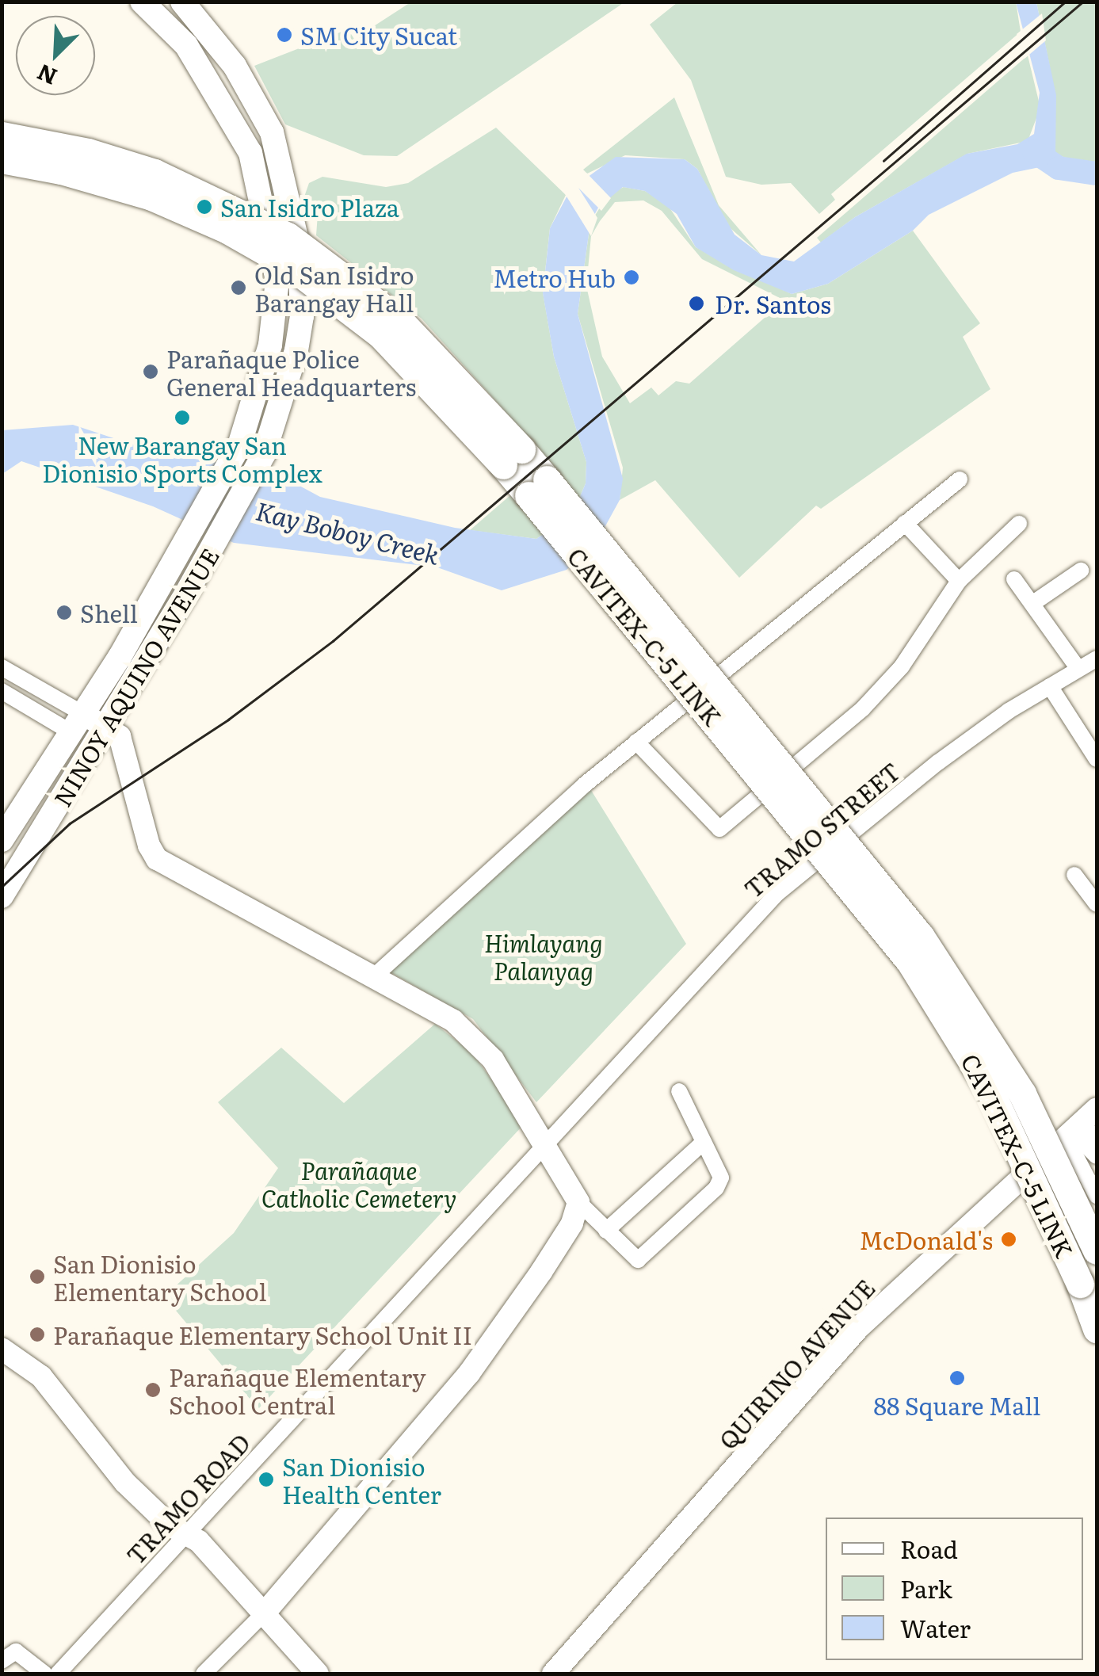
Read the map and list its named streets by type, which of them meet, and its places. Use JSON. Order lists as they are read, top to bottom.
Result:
{
  "streets": {
    "highway": ["CAVITEX–C-5 LINK"],
    "main road": ["NINOY AQUINO AVENUE"],
    "street": ["TRAMO STREET", "QUIRINO AVENUE", "TRAMO ROAD"]
  },
  "crossings": [
    ["TRAMO STREET", "TRAMO ROAD"]
  ],
  "water": ["Kay Boboy Creek"],
  "parks": ["Himlayang Palanyag", "Parañaque Catholic Cemetery"],
  "places": [
    "SM City Sucat",
    "San Isidro Plaza",
    "Metro Hub",
    "Old San Isidro Barangay Hall",
    "Dr. Santos",
    "Parañaque Police General Headquarters",
    "New Barangay San Dionisio Sports Complex",
    "Shell",
    "McDonald's",
    "San Dionisio Elementary School",
    "Parañaque Elementary School Unit II",
    "88 Square Mall",
    "Parañaque Elementary School Central",
    "San Dionisio Health Center"
  ],
  "legend": ["Road", "Park", "Water"],
  "north": "bottom left"
}
